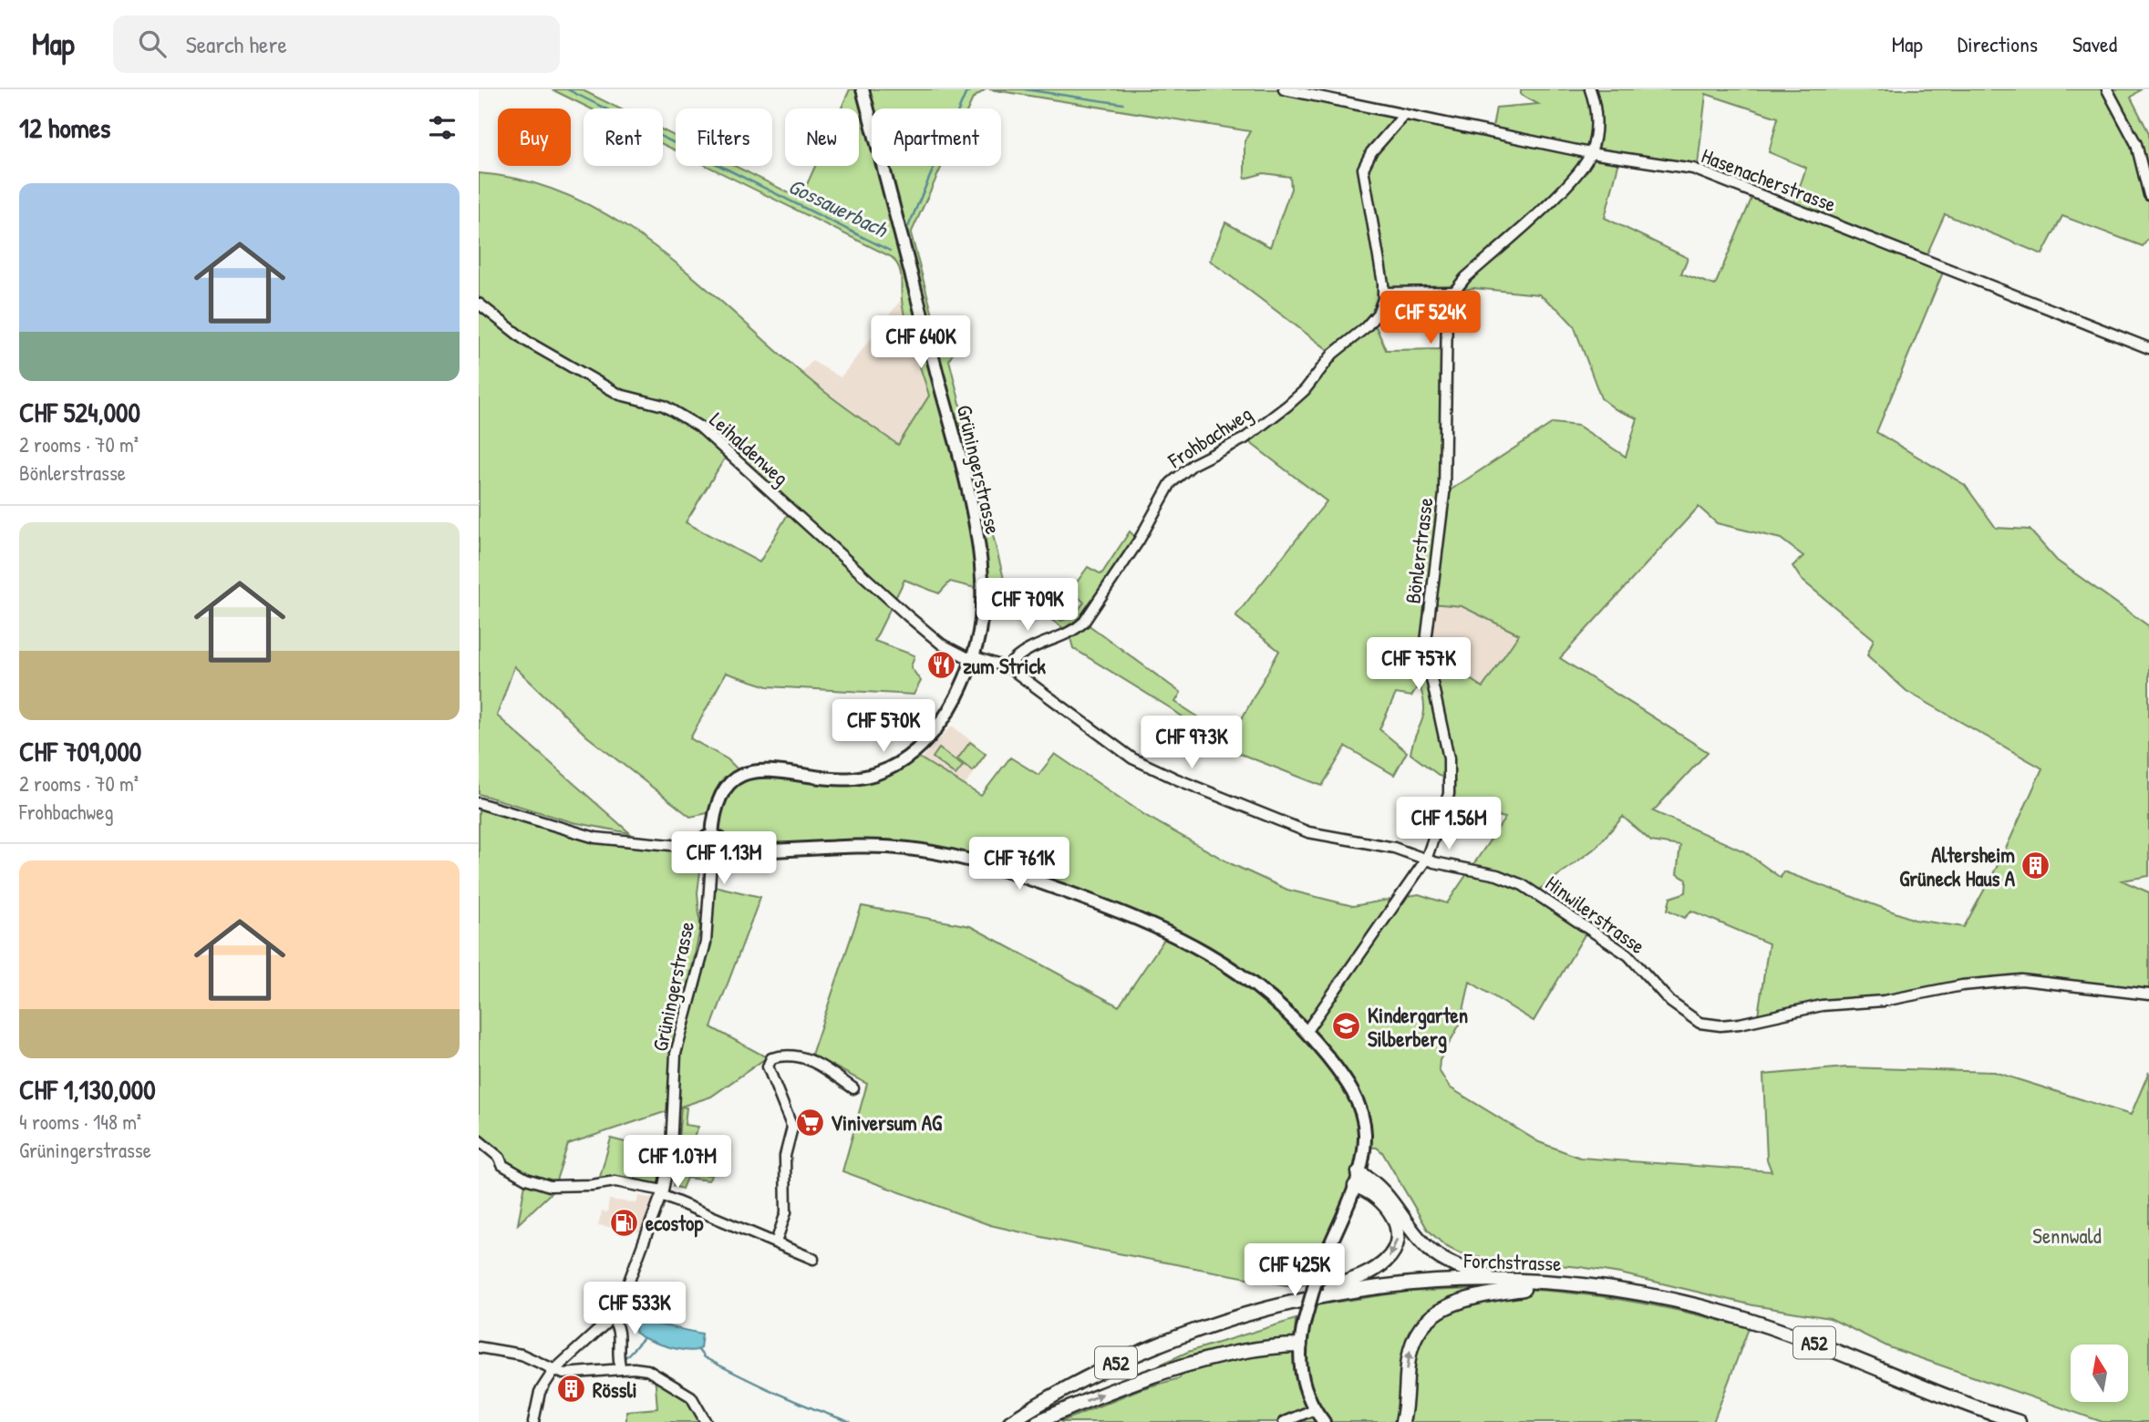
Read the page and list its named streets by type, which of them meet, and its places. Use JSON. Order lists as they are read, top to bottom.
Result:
{
  "streets": {
    "highway": ["Forchstrasse", "A52"],
    "main road": ["Grüningerstrasse"],
    "street": [
      "Hasenacherstrasse",
      "Frohbachweg",
      "Leihaldenweg",
      "Bönlerstrasse",
      "Hinwilerstrasse"
    ]
  },
  "crossings": [
    ["Frohbachweg", "Hinwilerstrasse"],
    ["Leihaldenweg", "Grüningerstrasse"],
    ["Leihaldenweg", "Hinwilerstrasse"],
    ["Grüningerstrasse", "Hinwilerstrasse"],
    ["Bönlerstrasse", "Hinwilerstrasse"]
  ],
  "water": ["Gossauerbach"],
  "parks": ["Sennwald"],
  "places": {
    "restaurant": ["zum Strick"],
    "building": ["Altersheim Grüneck Haus A", "Rössli"],
    "school or university": ["Kindergarten Silberberg"],
    "supermarket": ["Viniversum AG"],
    "fuel station": ["ecostop"]
  },
  "north": "top",
  "page": {
    "header": "Map",
    "search": "Search here",
    "nav": ["Map", "Directions", "Saved"],
    "heading": "12 homes",
    "chip": [
      "Buy",
      "Rent",
      "Filters",
      "New",
      "Apartment"
    ],
    "list": [
      {
        "name": "CHF 524,000",
        "note": "2 rooms · 70 m² · Bönlerstrasse"
      },
      {
        "name": "CHF 709,000",
        "note": "2 rooms · 70 m² · Frohbachweg"
      },
      {
        "name": "CHF 1,130,000",
        "note": "4 rooms · 148 m² · Grüningerstrasse"
      }
    ],
    "price": [
      "CHF 524K",
      "CHF 640K",
      "CHF 709K",
      "CHF 757K",
      "CHF 570K",
      "CHF 973K",
      "CHF 1.56M",
      "CHF 1.13M",
      "CHF 761K",
      "CHF 1.07M",
      "CHF 425K",
      "CHF 533K"
    ]
  }
}
